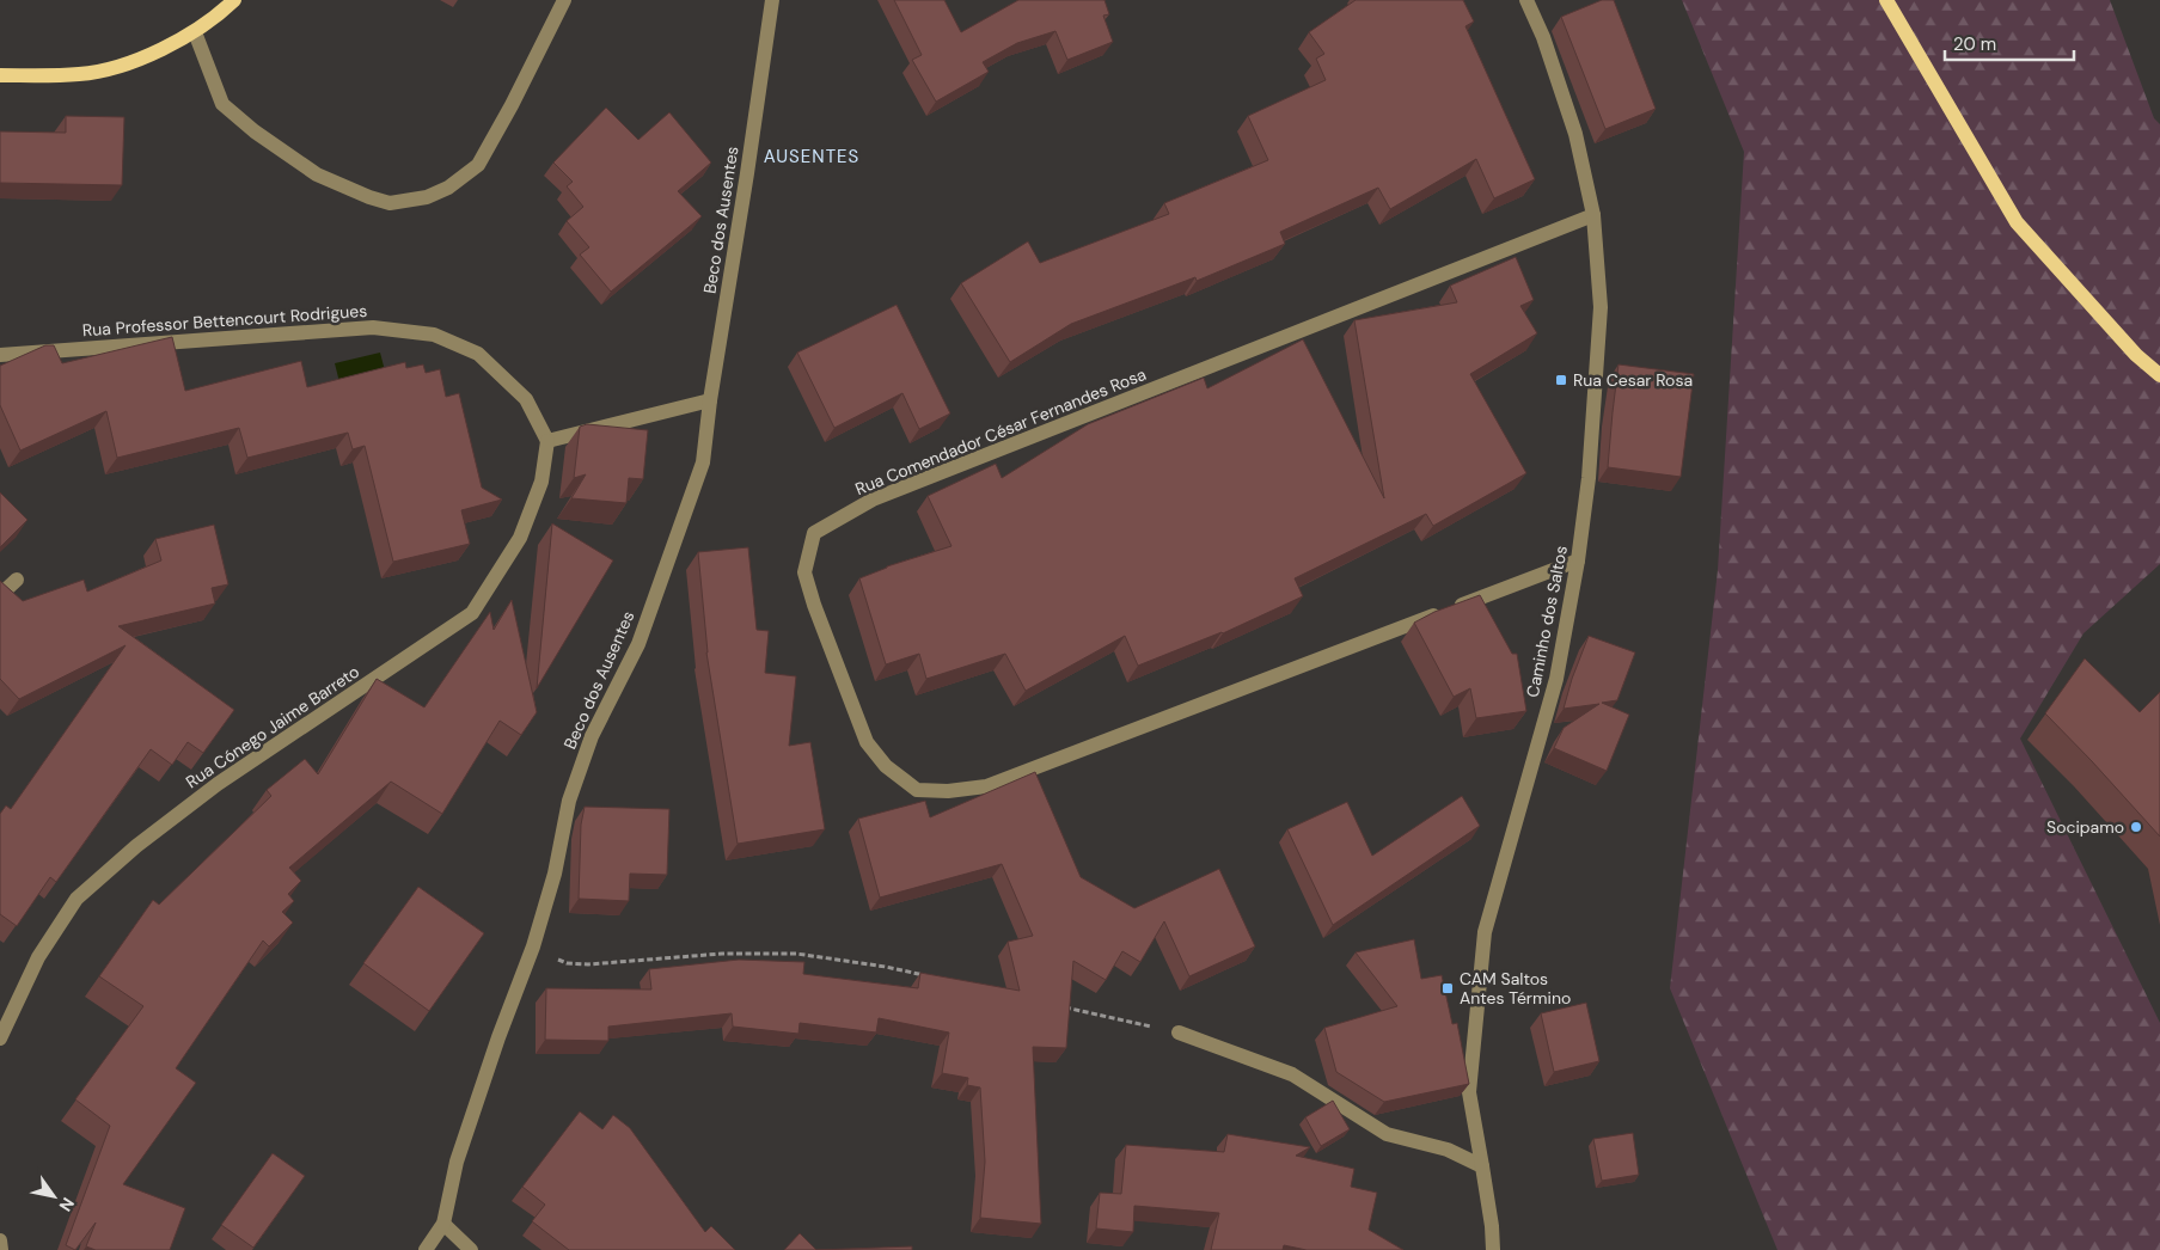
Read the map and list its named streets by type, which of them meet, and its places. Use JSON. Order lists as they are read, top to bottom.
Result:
{
  "streets": {
    "street": [
      "Beco dos Ausentes",
      "Rua Professor Bettencourt Rodrigues",
      "Rua Comendador César Fernandes Rosa",
      "Caminho dos Saltos",
      "Rua Cónego Jaime Barreto"
    ]
  },
  "crossings": [
    ["Rua Professor Bettencourt Rodrigues", "Rua Cónego Jaime Barreto"],
    ["Rua Comendador César Fernandes Rosa", "Caminho dos Saltos"]
  ],
  "districts": ["AUSENTES"],
  "places": {
    "transit": ["Rua Cesar Rosa", "CAM Saltos Antes Término"],
    "other": ["Socipamo"]
  },
  "scale_bar": "20 m",
  "north": "bottom right"
}
